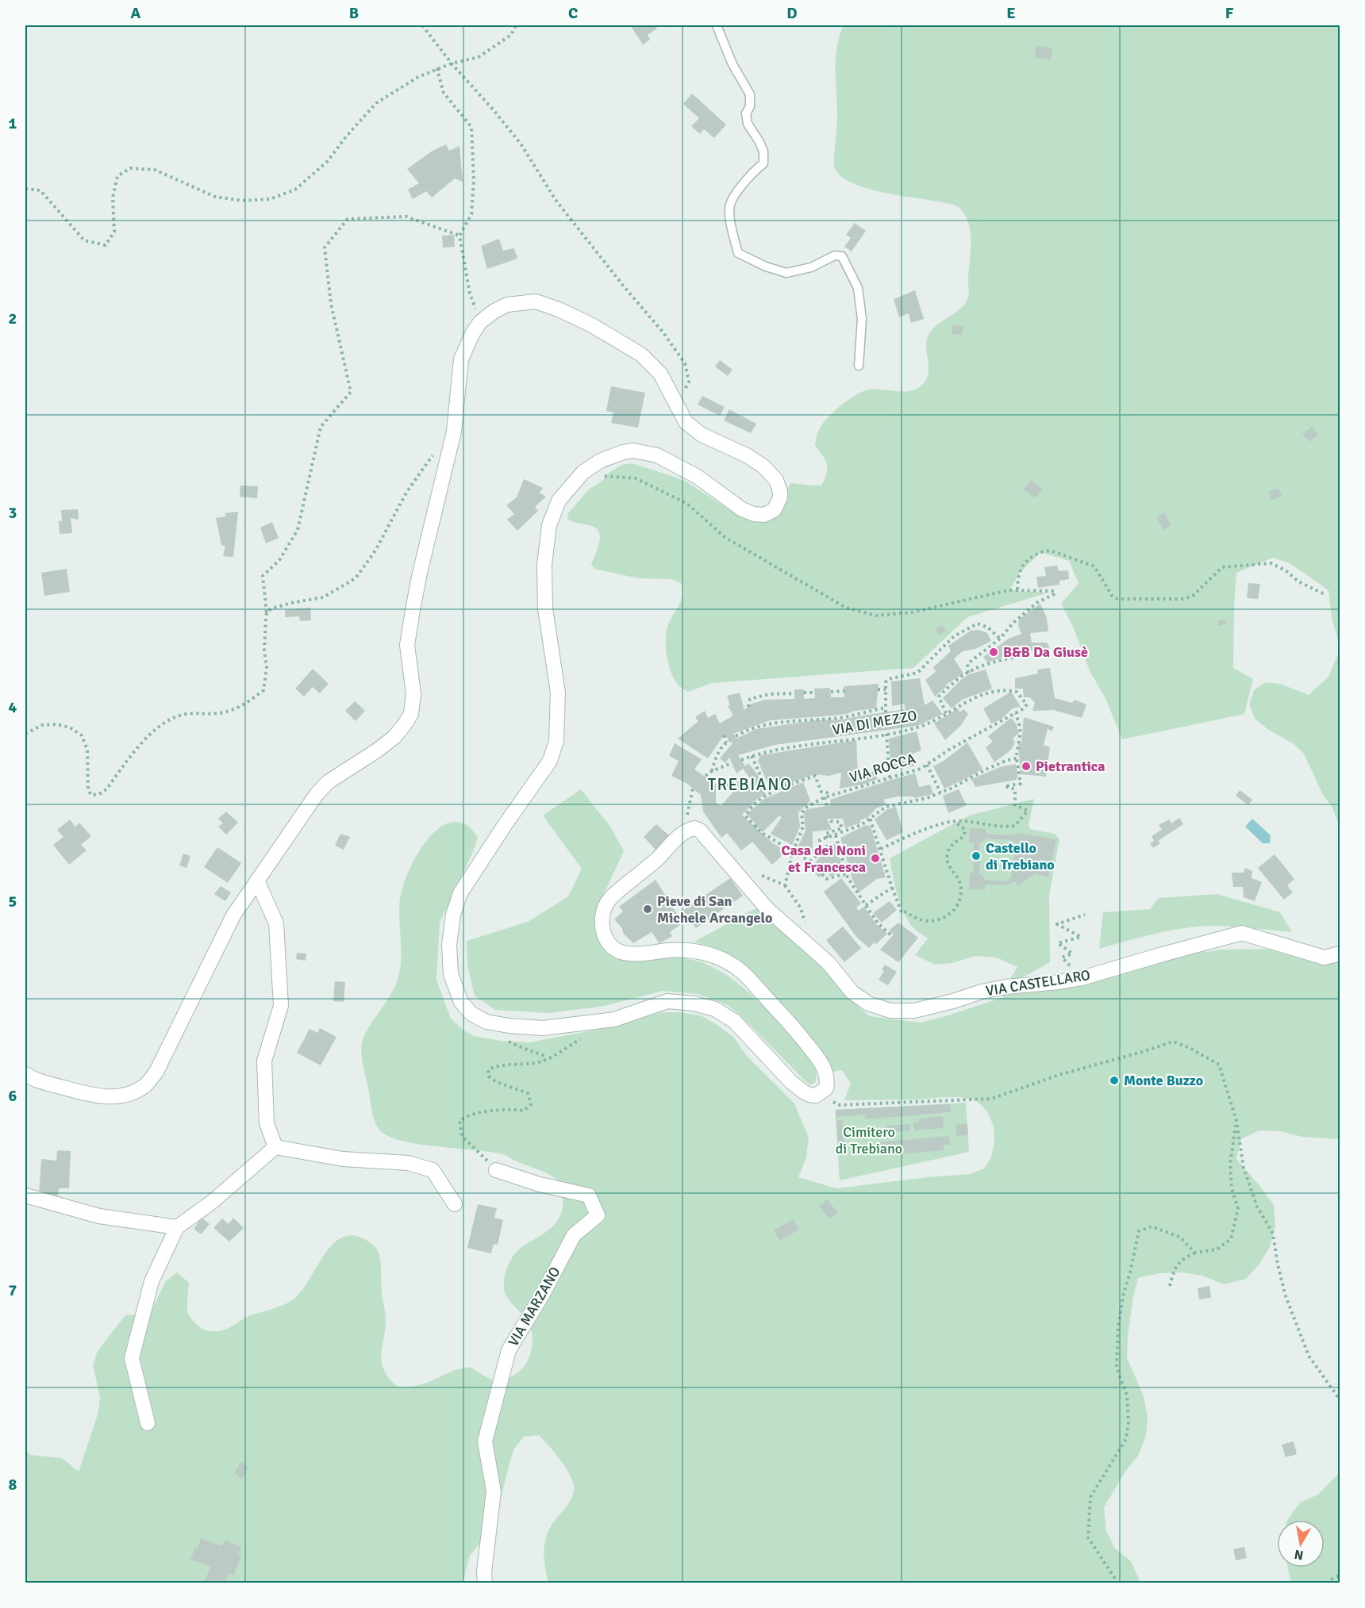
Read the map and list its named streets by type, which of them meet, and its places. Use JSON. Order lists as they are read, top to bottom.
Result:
{
  "streets": {
    "street": ["VIA CASTELLARO", "VIA MARZANO"],
    "path": ["VIA DI MEZZO", "VIA ROCCA"]
  },
  "crossings": [
    ["VIA DI MEZZO", "VIA ROCCA"]
  ],
  "districts": ["TREBIANO"],
  "parks": ["Cimitero di Trebiano"],
  "places": [
    "B&B Da Giusè",
    "Pietrantica",
    "Castello di Trebiano",
    "Casa dei Noni et Francesca",
    "Pieve di San Michele Arcangelo",
    "Monte Buzzo"
  ],
  "north": "bottom",
  "grid": {
    "columns": [
      "A",
      "B",
      "C",
      "D",
      "E",
      "F"
    ],
    "rows": [
      "1",
      "2",
      "3",
      "4",
      "5",
      "6",
      "7",
      "8"
    ]
  }
}
